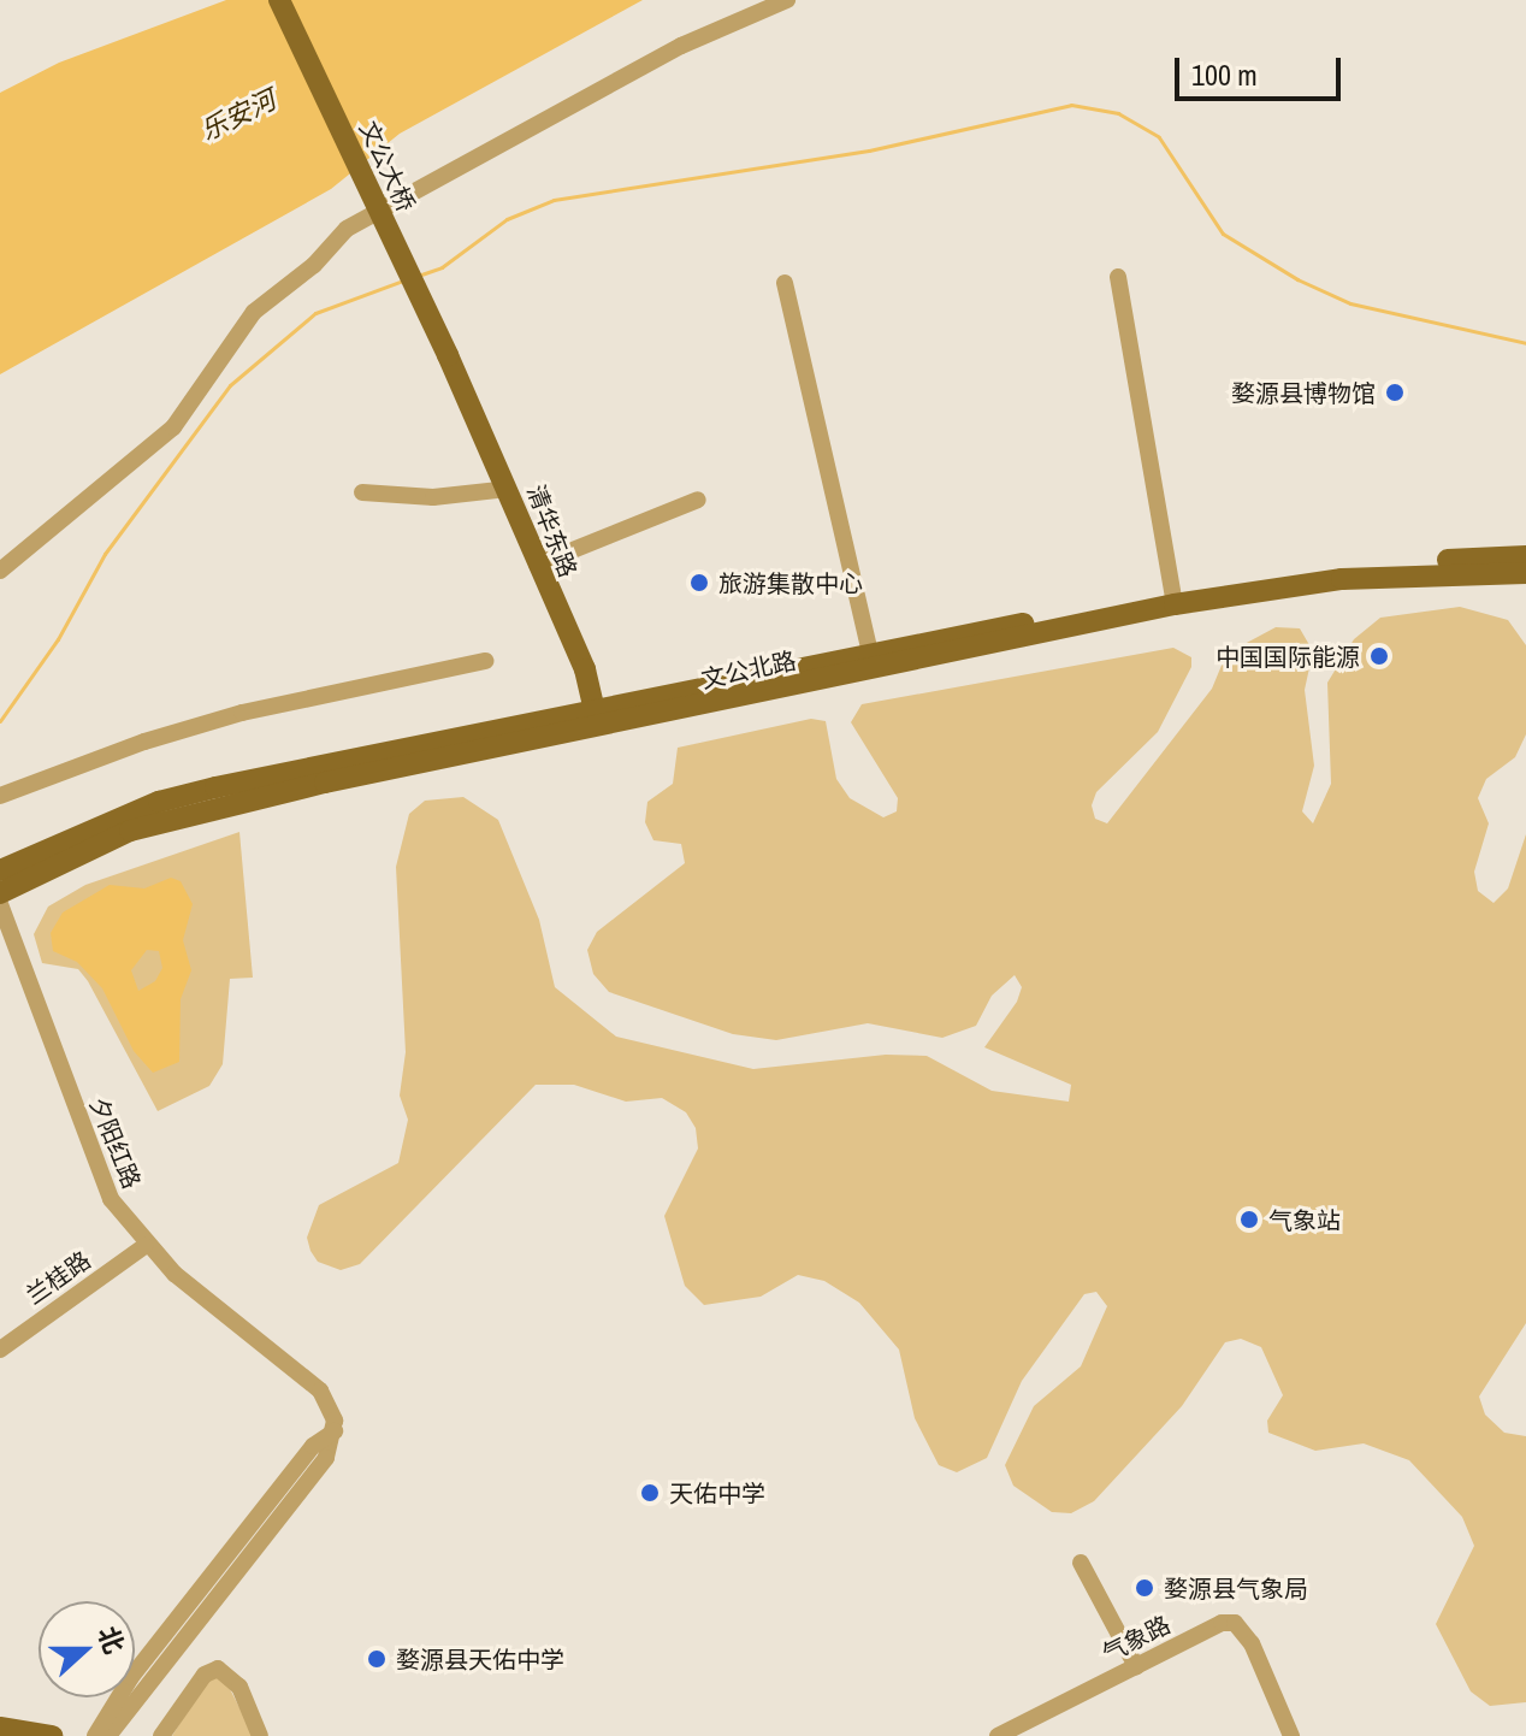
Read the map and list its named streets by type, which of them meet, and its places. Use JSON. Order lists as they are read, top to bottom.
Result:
{
  "streets": {
    "main road": ["文公大桥", "清华东路", "文公北路"],
    "street": ["夕阳红路", "兰桂路", "气象路"]
  },
  "crossings": [
    ["文公大桥", "清华东路"],
    ["清华东路", "文公北路"],
    ["夕阳红路", "兰桂路"]
  ],
  "water": ["乐安河"],
  "places": [
    "婺源县博物馆",
    "旅游集散中心",
    "中国国际能源",
    "气象站",
    "天佑中学",
    "婺源县气象局",
    "婺源县天佑中学"
  ],
  "scale_bar": "100 m",
  "north": "right"
}
